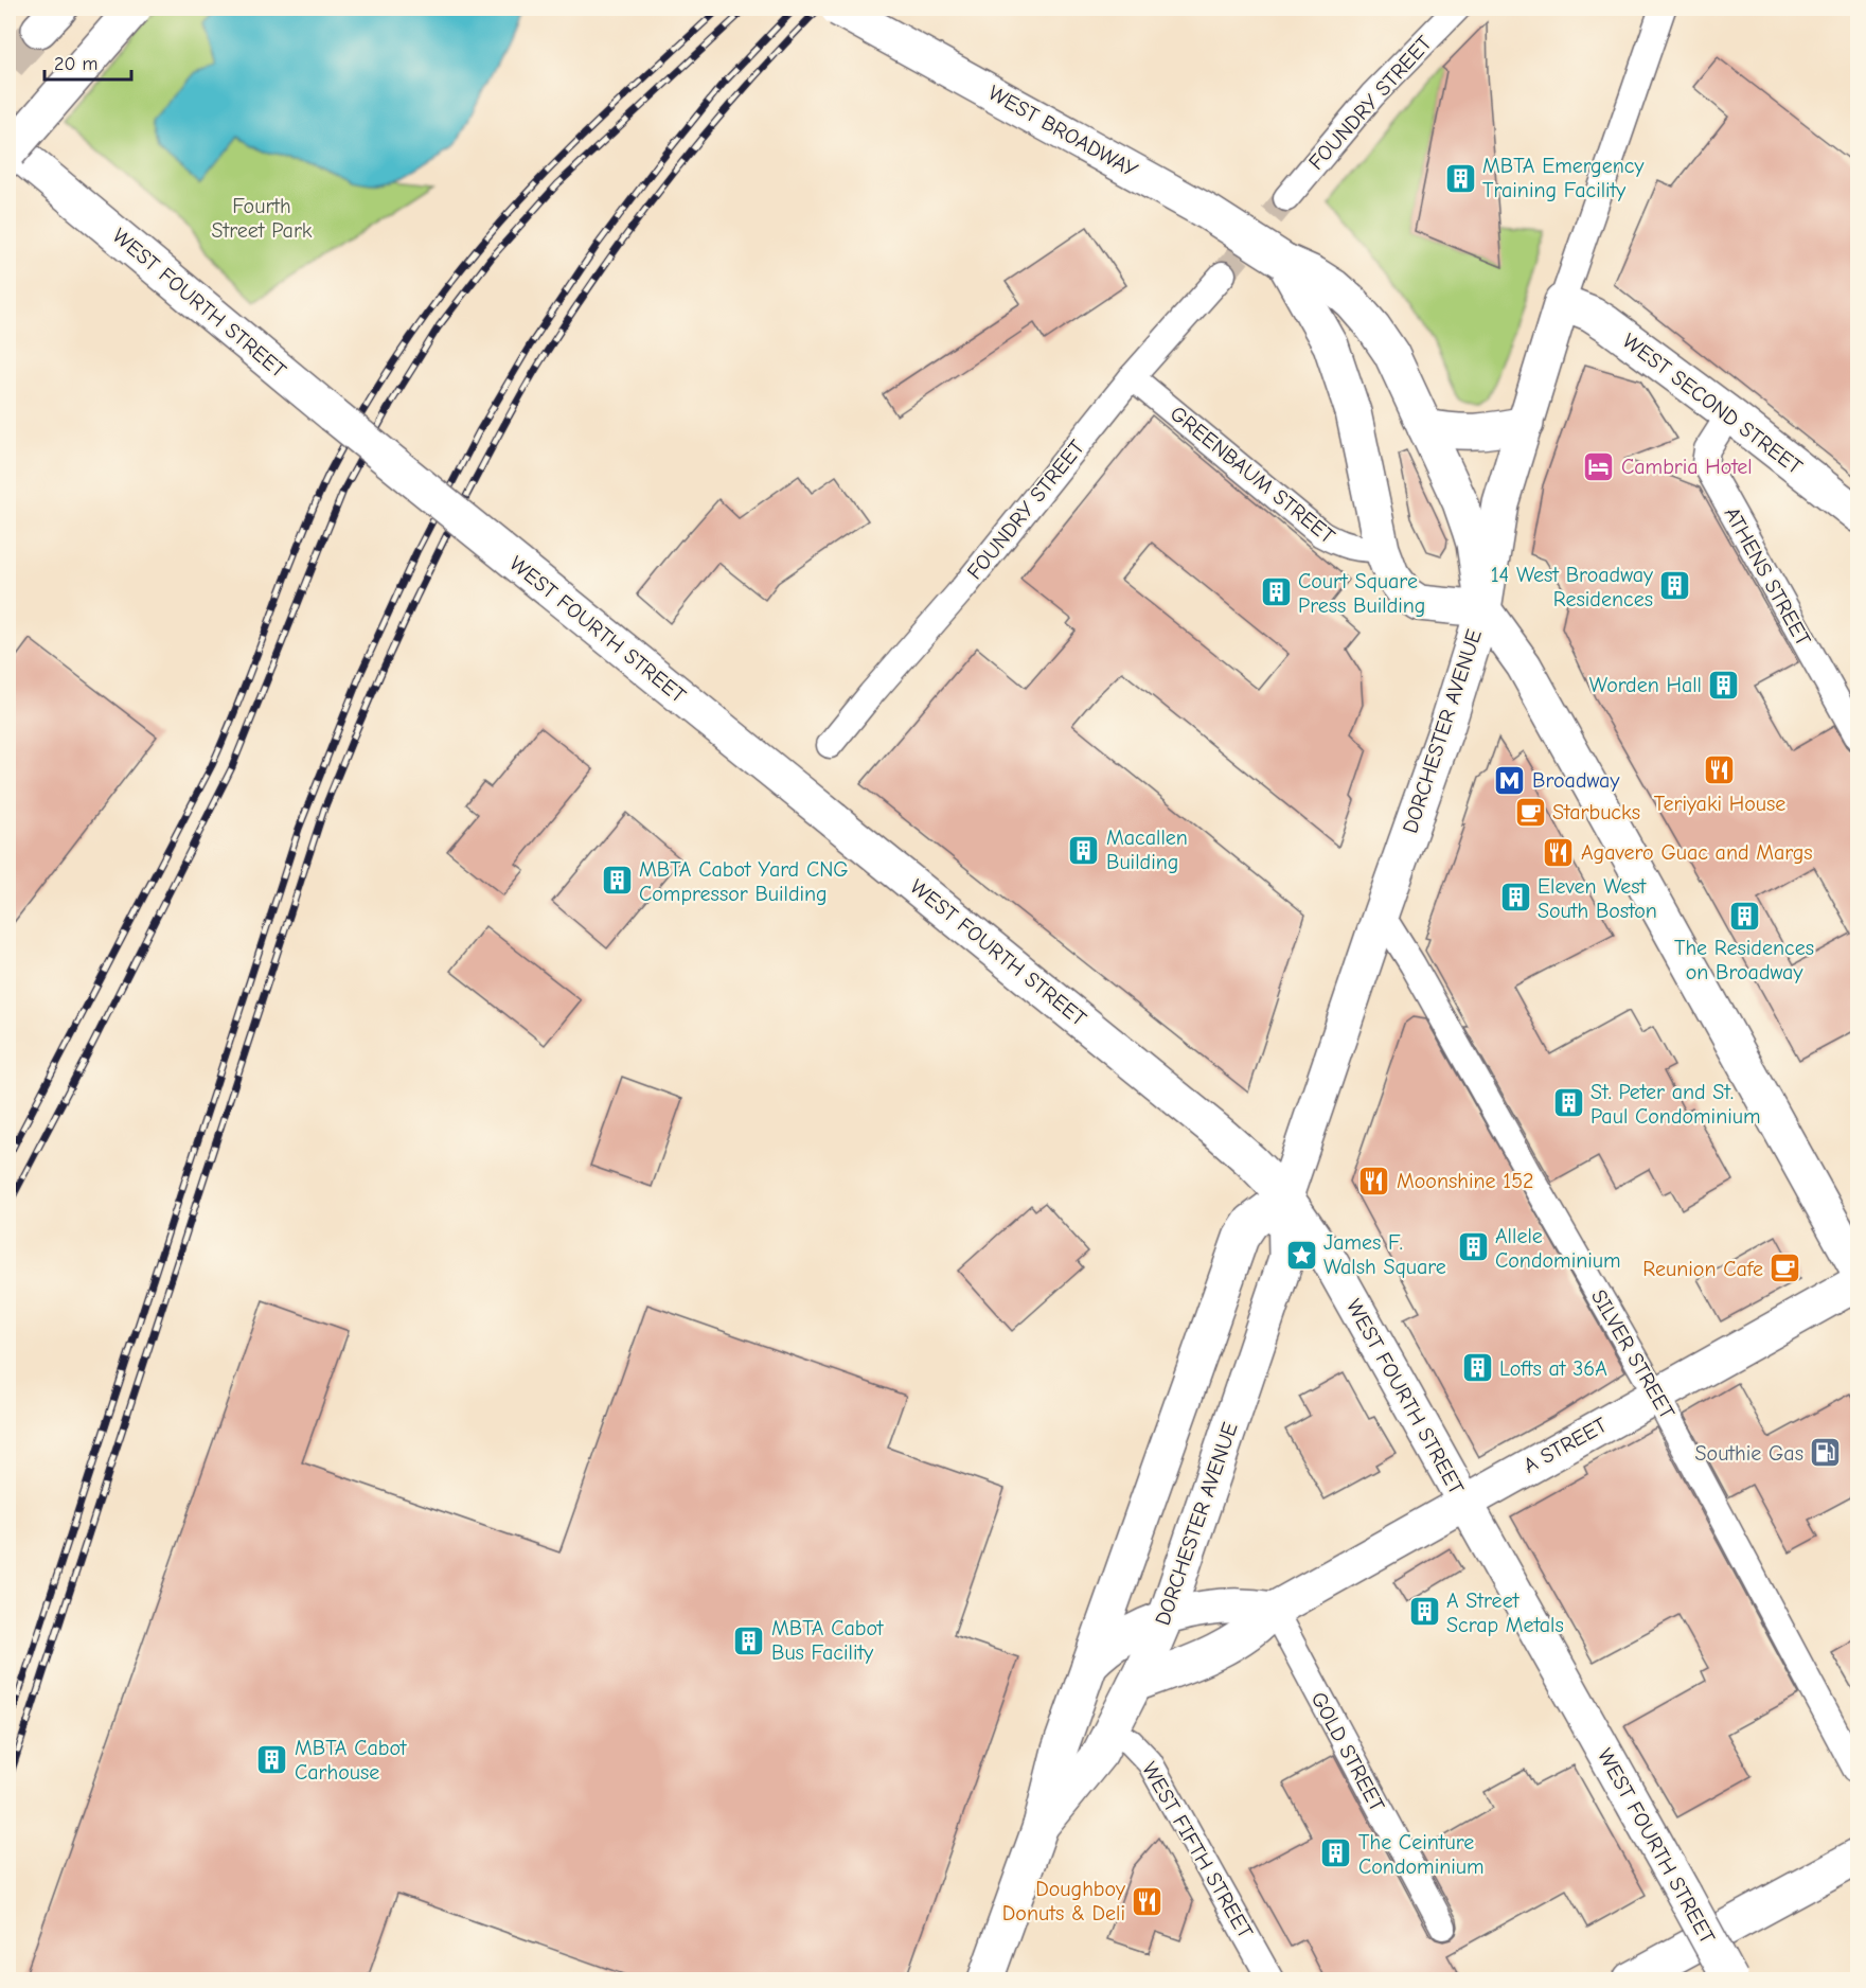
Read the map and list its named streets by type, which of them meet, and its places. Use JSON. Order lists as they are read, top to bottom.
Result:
{
  "streets": {
    "main road": [
      "WEST BROADWAY",
      "WEST FOURTH STREET",
      "WEST SECOND STREET",
      "DORCHESTER AVENUE",
      "A STREET"
    ],
    "street": [
      "FOUNDRY STREET",
      "GREENBAUM STREET",
      "ATHENS STREET",
      "SILVER STREET",
      "GOLD STREET",
      "WEST FIFTH STREET"
    ]
  },
  "crossings": [
    ["FOUNDRY STREET", "GREENBAUM STREET"],
    ["WEST BROADWAY", "GREENBAUM STREET"],
    ["WEST BROADWAY", "DORCHESTER AVENUE"],
    ["WEST FOURTH STREET", "DORCHESTER AVENUE"],
    ["WEST FOURTH STREET", "A STREET"],
    ["WEST SECOND STREET", "ATHENS STREET"],
    ["WEST SECOND STREET", "DORCHESTER AVENUE"],
    ["DORCHESTER AVENUE", "SILVER STREET"],
    ["DORCHESTER AVENUE", "A STREET"],
    ["DORCHESTER AVENUE", "WEST FIFTH STREET"],
    ["SILVER STREET", "A STREET"],
    ["A STREET", "GOLD STREET"]
  ],
  "parks": ["Fourth Street Park"],
  "places": {
    "building": [
      "MBTA Emergency Training Facility",
      "14 West Broadway Residences",
      "Court Square Press Building",
      "Worden Hall",
      "Macallen Building",
      "MBTA Cabot Yard CNG Compressor Building",
      "Eleven West South Boston",
      "The Residences on Broadway",
      "St. Peter and St. Paul Condominium",
      "Allele Condominium",
      "Lofts at 36A",
      "A Street Scrap Metals",
      "MBTA Cabot Bus Facility",
      "MBTA Cabot Carhouse",
      "The Ceinture Condominium"
    ],
    "hotel": ["Cambria Hotel"],
    "restaurant": [
      "Teriyaki House",
      "Agavero Guac and Margs",
      "Moonshine 152",
      "Doughboy Donuts & Deli"
    ],
    "metro station": ["Broadway"],
    "cafe": ["Starbucks", "Reunion Cafe"],
    "place": ["James F. Walsh Square"],
    "fuel station": ["Southie Gas"]
  },
  "scale_bar": "20 m"
}
